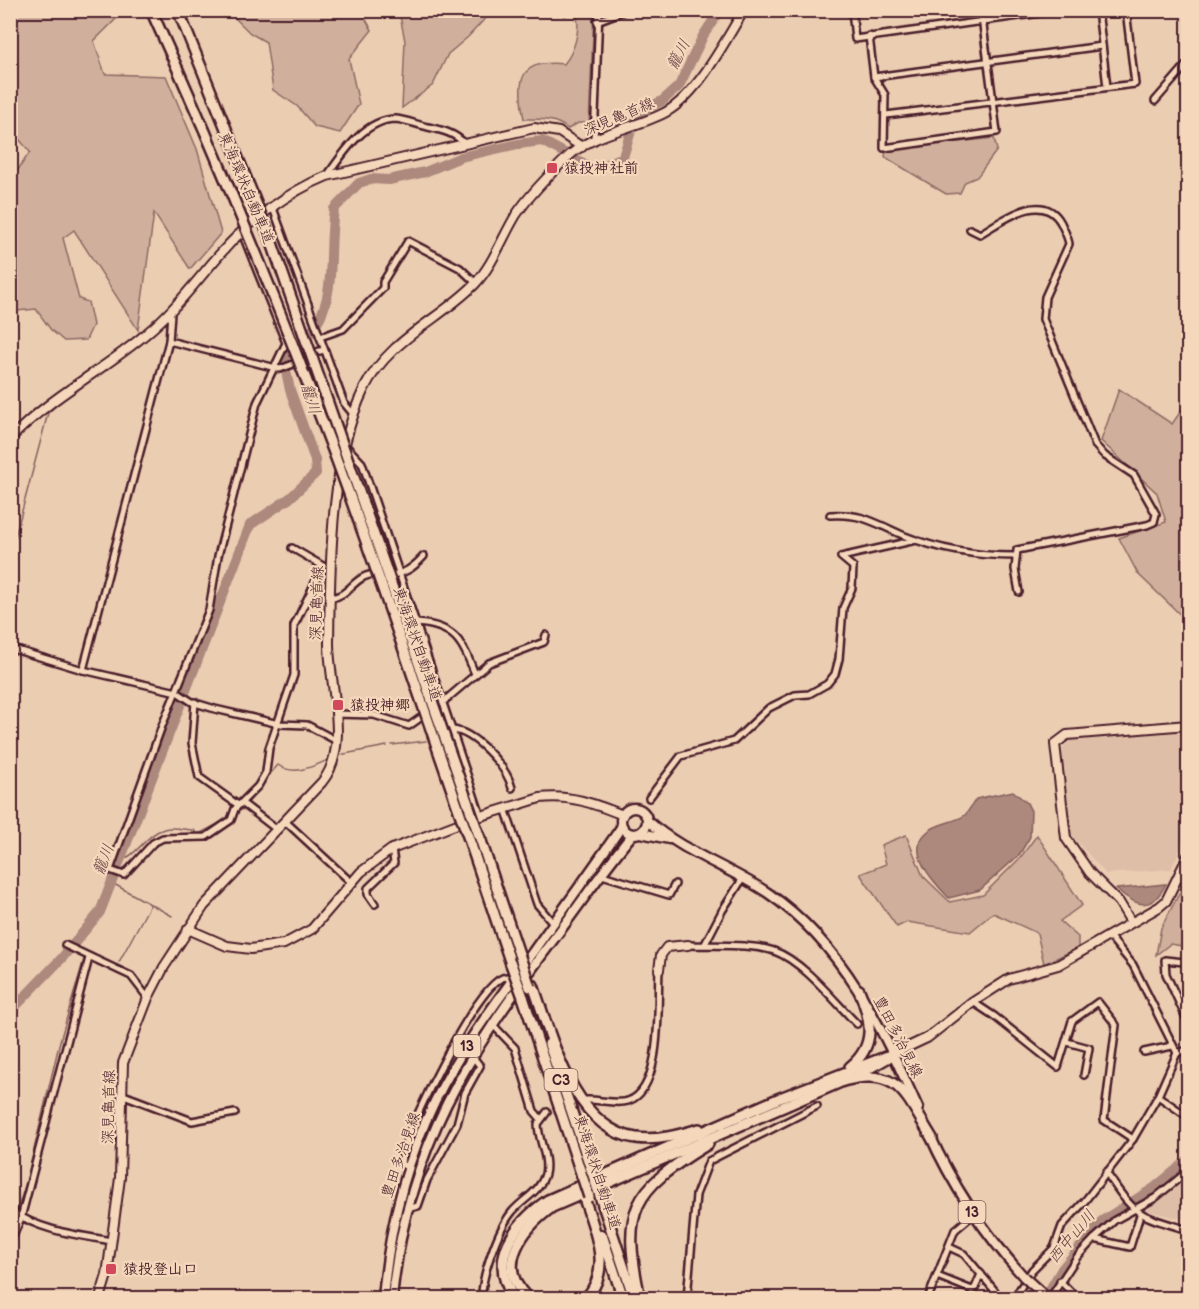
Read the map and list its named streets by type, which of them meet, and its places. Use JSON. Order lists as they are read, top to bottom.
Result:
{
  "streets": {
    "highway": ["東海環状自動車道", "C3"],
    "main road": ["豊田多治見線", "13"],
    "street": ["深見亀首線"]
  },
  "water": ["籠川", "西中山川"],
  "places": {
    "transit": ["猿投神社前", "猿投神郷", "猿投登山口"]
  }
}
